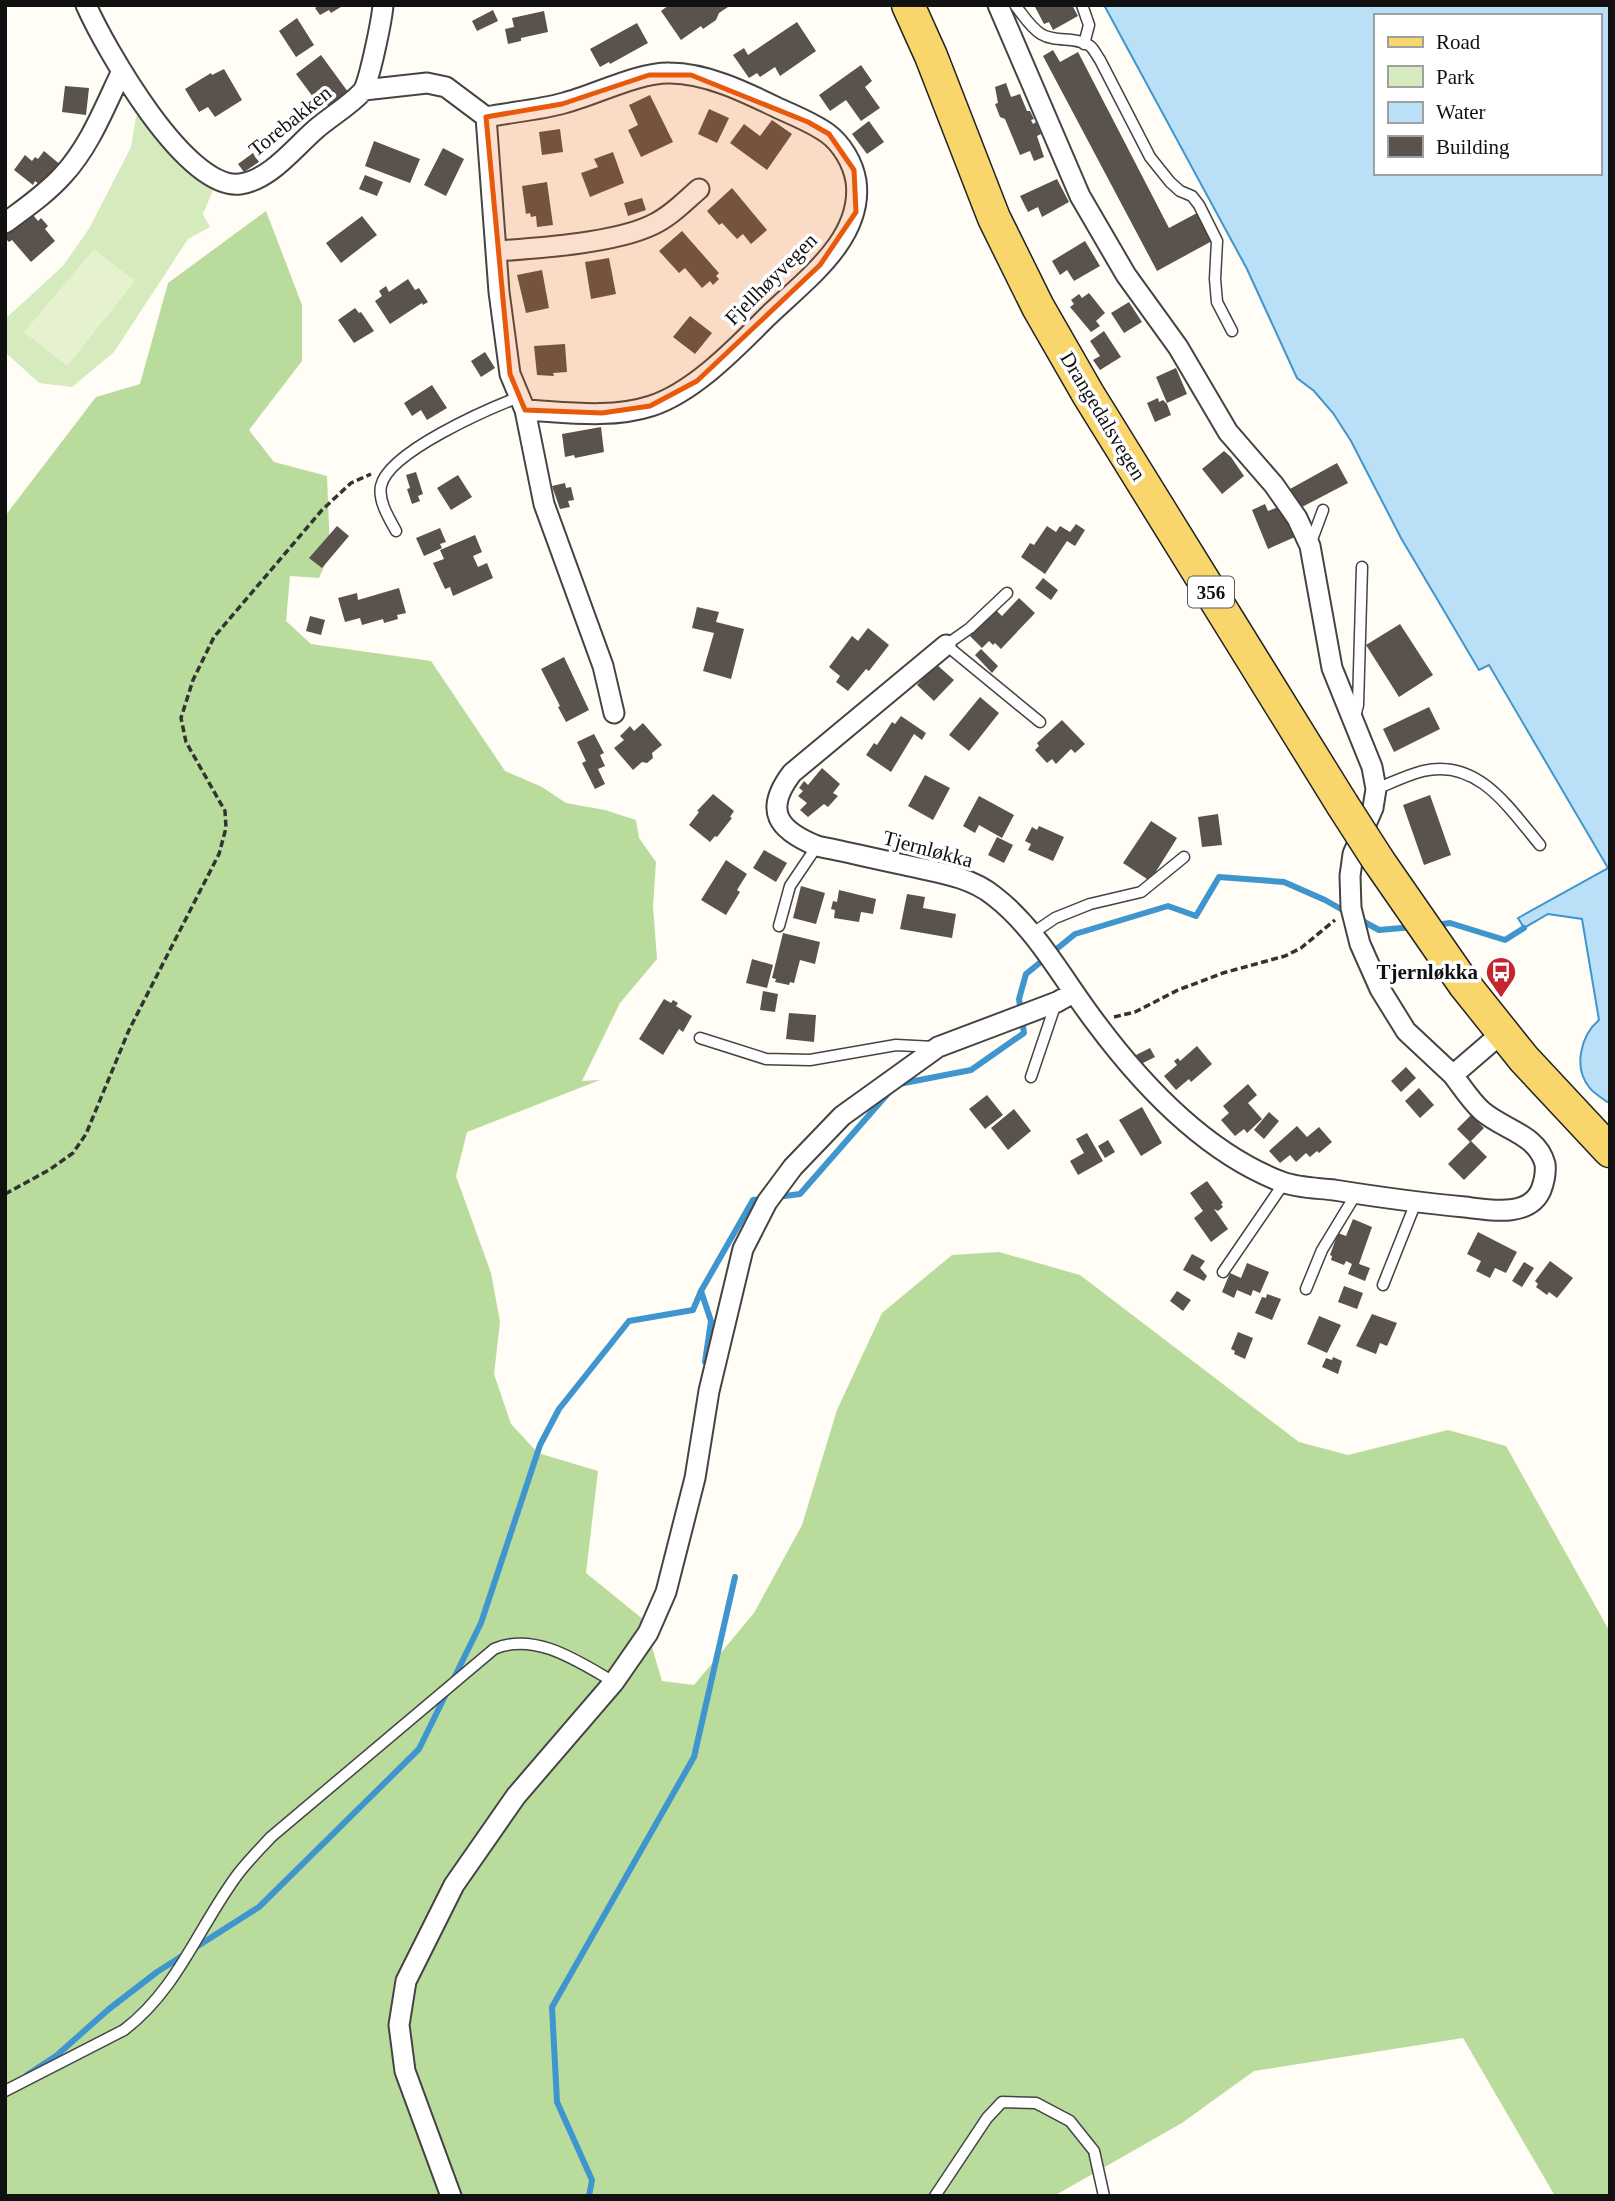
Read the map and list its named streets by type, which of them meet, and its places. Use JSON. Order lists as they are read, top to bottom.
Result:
{
  "streets": {
    "main road": ["Drangedalsvegen", "356"],
    "street": ["Torebakken", "Fjellhøyvegen", "Tjernløkka"]
  },
  "crossings": [
    ["Drangedalsvegen", "356"]
  ],
  "places": {
    "bus stop": ["Tjernløkka"]
  },
  "legend": [
    "Road",
    "Park",
    "Water",
    "Building"
  ]
}
